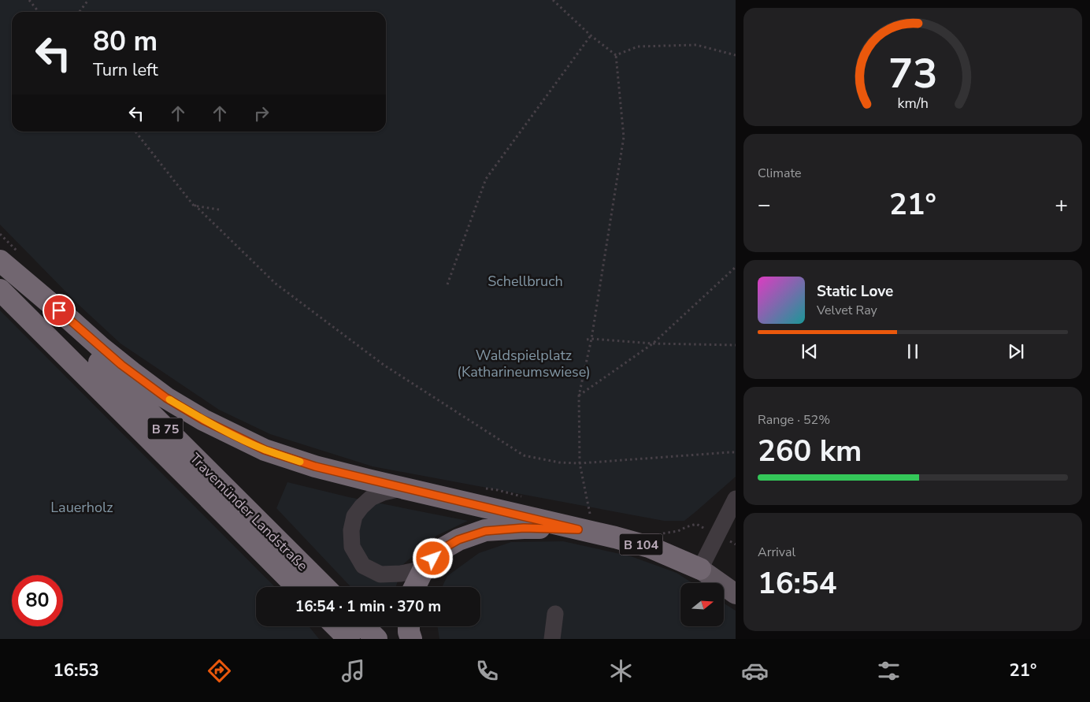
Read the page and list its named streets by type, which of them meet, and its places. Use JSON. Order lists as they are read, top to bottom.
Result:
{
  "streets": {
    "highway": ["B 75", "Travemünder Landstraße", "B 104"]
  },
  "crossings": [
    ["Travemünder Landstraße", "B 104"]
  ],
  "parks": ["Schellbruch", "Waldspielplatz (Katharineumswiese)", "Lauerholz"],
  "north": "right",
  "page": {
    "turn": ["80 m", "Turn left"],
    "tile": [
      "Climate",
      ["Range · 52%", "260 km"],
      ["Arrival", "16:54"]
    ],
    "heat": ["−", "21°", "+"],
    "song": ["Static Love", "Velvet Ray"],
    "limit": "80",
    "trip": "16:54 · 1 min · 370 m",
    "tabs": ["16:53", "21°"],
    "gauge": ["73", "km/h"]
  }
}
